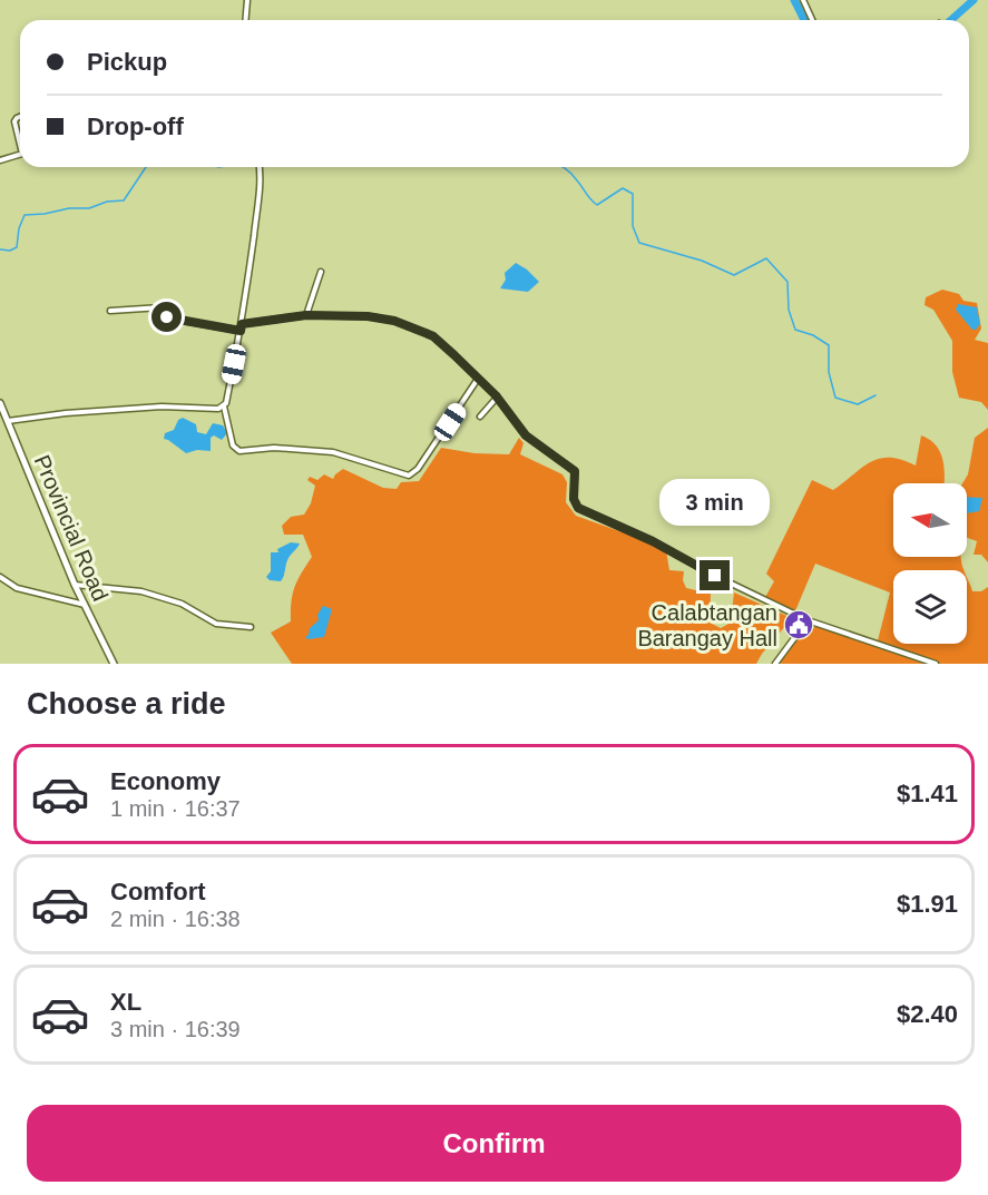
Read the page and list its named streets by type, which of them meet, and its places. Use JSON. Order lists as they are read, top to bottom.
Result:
{
  "streets": {
    "main road": ["Provincial Road"]
  },
  "places": {
    "public building": ["Calabtangan Barangay Hall"]
  },
  "north": "left",
  "page": {
    "banner": ["Pickup", "Drop-off"],
    "bubble": "3 min",
    "heading": "Choose a ride",
    "list": [
      {
        "name": "Economy",
        "note": "1 min · 16:37",
        "value": "$1.41"
      },
      {
        "name": "Comfort",
        "note": "2 min · 16:38",
        "value": "$1.91"
      },
      {
        "name": "XL",
        "note": "3 min · 16:39",
        "value": "$2.40"
      }
    ],
    "buttons": "Confirm"
  }
}
